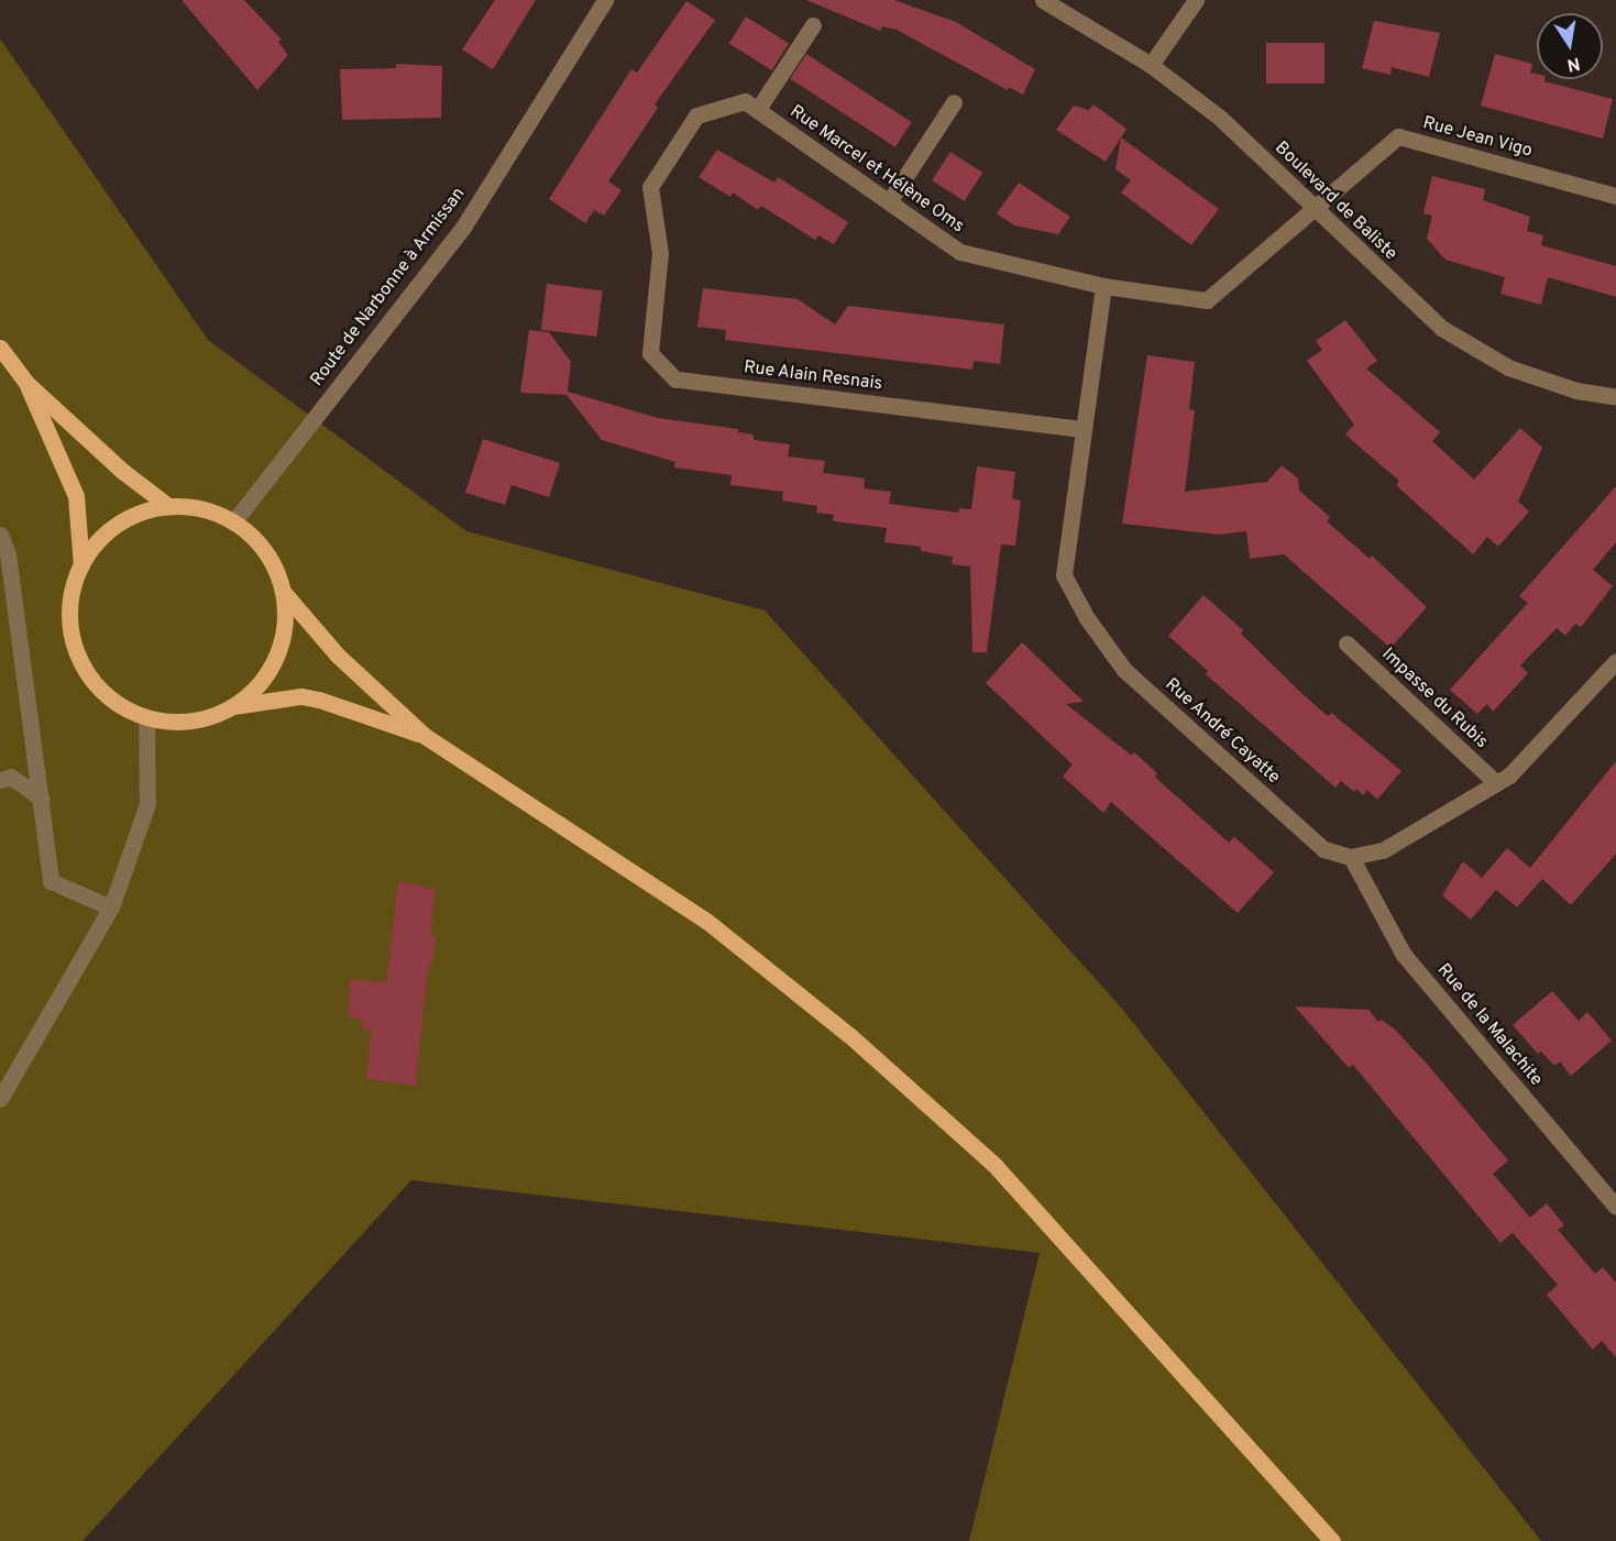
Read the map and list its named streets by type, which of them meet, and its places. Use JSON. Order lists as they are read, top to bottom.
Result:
{
  "streets": {
    "street": [
      "Rue Jean Vigo",
      "Rue Marcel et Hélène Oms",
      "Boulevard de Baliste",
      "Route de Narbonne à Armissan",
      "Rue Alain Resnais",
      "Impasse du Rubis",
      "Rue André Cayatte",
      "Rue de la Malachite"
    ]
  },
  "crossings": [
    ["Rue Jean Vigo", "Rue Marcel et Hélène Oms"],
    ["Rue Jean Vigo", "Boulevard de Baliste"],
    ["Rue Marcel et Hélène Oms", "Boulevard de Baliste"],
    ["Rue Marcel et Hélène Oms", "Rue Alain Resnais"],
    ["Rue Marcel et Hélène Oms", "Rue André Cayatte"],
    ["Rue Alain Resnais", "Rue André Cayatte"],
    ["Impasse du Rubis", "Rue André Cayatte"],
    ["Rue André Cayatte", "Rue de la Malachite"]
  ],
  "north": "bottom"
}
